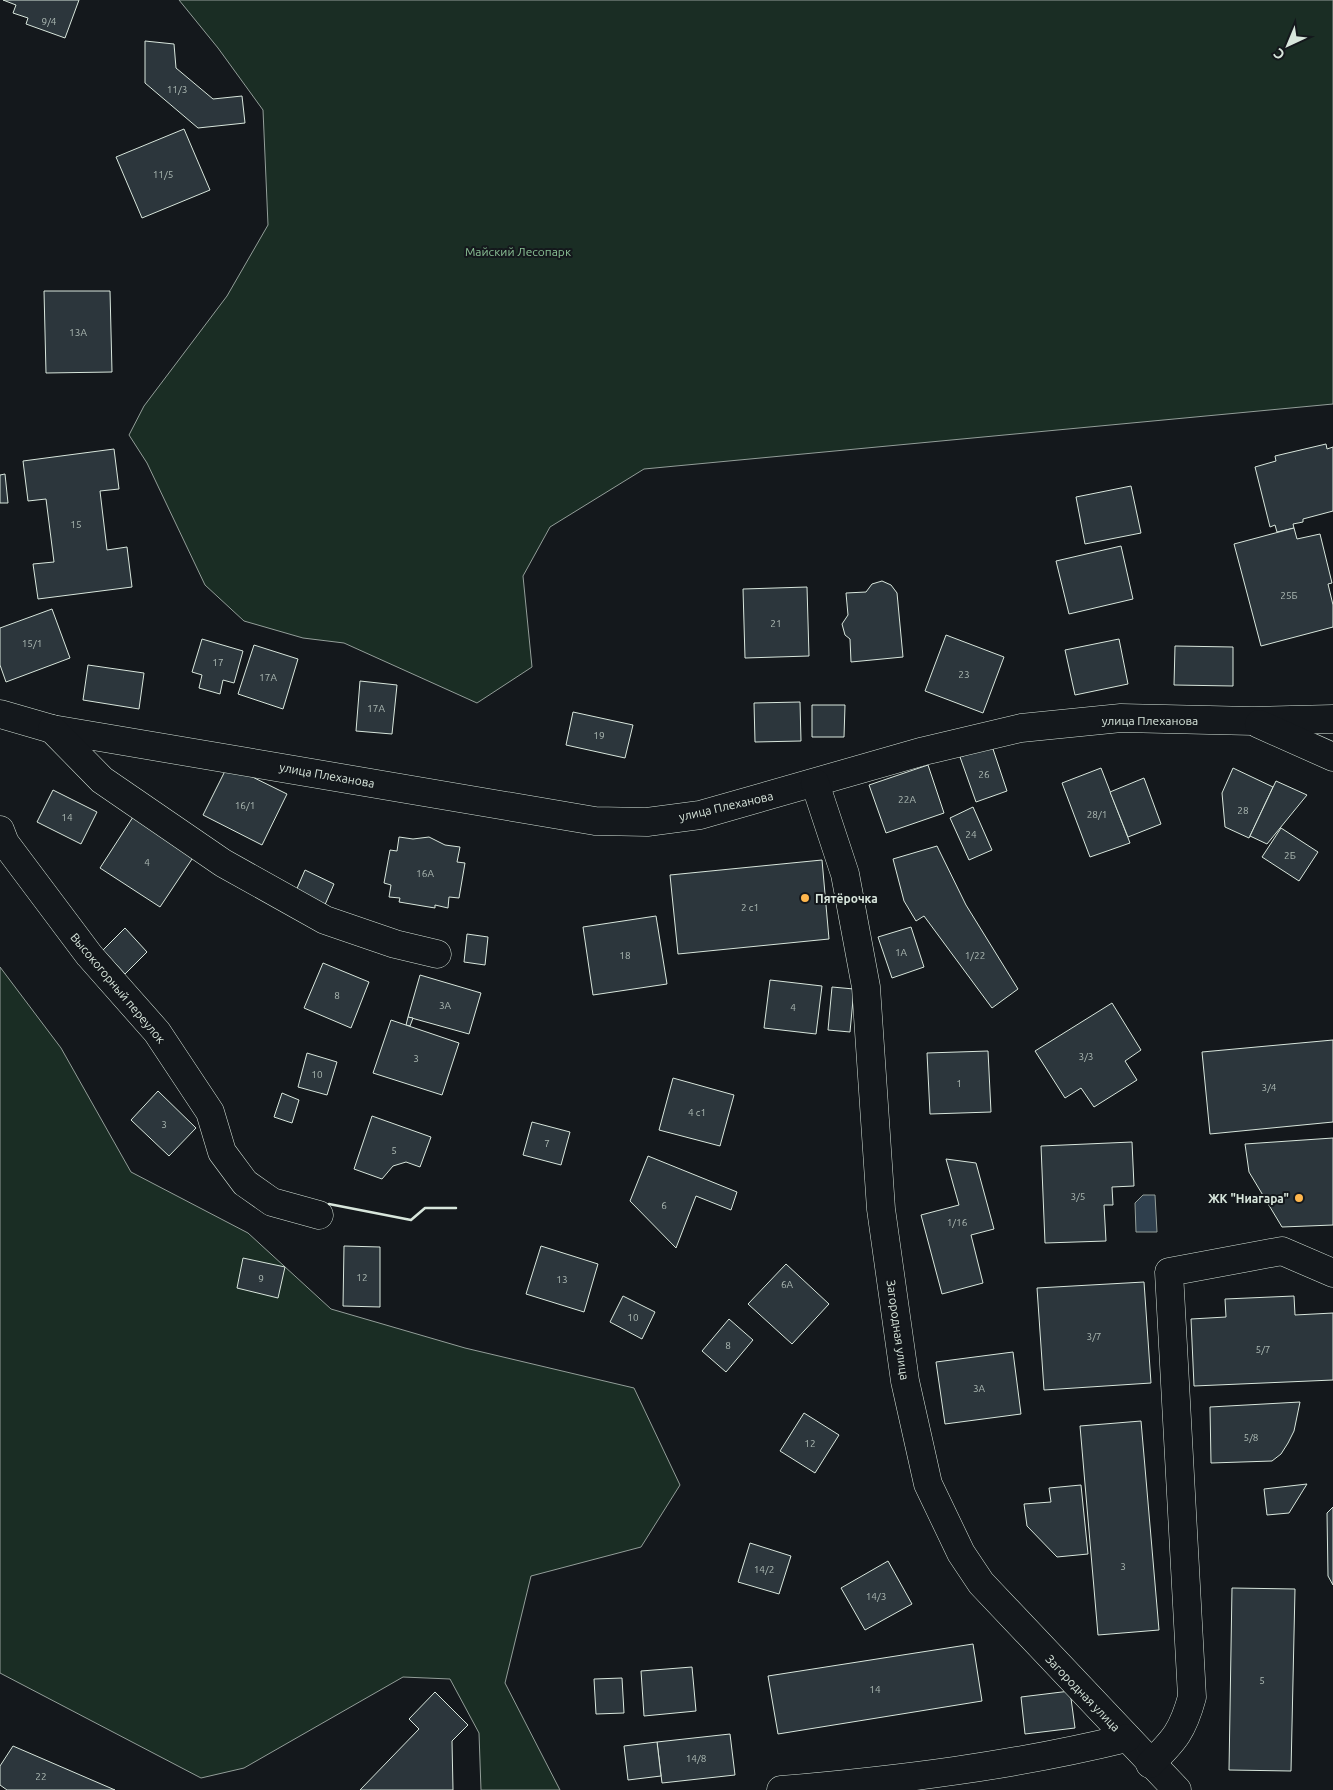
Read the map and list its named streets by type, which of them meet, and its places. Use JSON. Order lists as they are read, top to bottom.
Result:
{
  "streets": {
    "street": ["улица Плеханова", "Высокогорный переулок", "Загородная улица"]
  },
  "crossings": [
    ["улица Плеханова", "Загородная улица"]
  ],
  "parks": ["Майский Лесопарк"],
  "places": ["Пятёрочка", "ЖК \"Ниагара\""],
  "house_numbers": [
    "9/4",
    "11/3",
    "11/5",
    "13А",
    "15",
    "25Б",
    "21",
    "15/1",
    "17",
    "23",
    "17А",
    "17А",
    "19",
    "26",
    "22А",
    "16/1",
    "28",
    "28/1",
    "14",
    "24",
    "2Б",
    "4",
    "16А",
    "2 с1",
    "1А",
    "18",
    "1/22",
    "8",
    "3А",
    "4",
    "3/3",
    "3",
    "10",
    "1",
    "3/4",
    "4 с1",
    "3",
    "7",
    "5",
    "3/5",
    "6",
    "1/16",
    "12",
    "9",
    "13",
    "6А",
    "10",
    "3/7",
    "8",
    "5/7",
    "3А",
    "5/8",
    "12",
    "3",
    "14/2",
    "14/3",
    "5",
    "14",
    "14/8",
    "22"
  ],
  "north": "bottom left"
}
